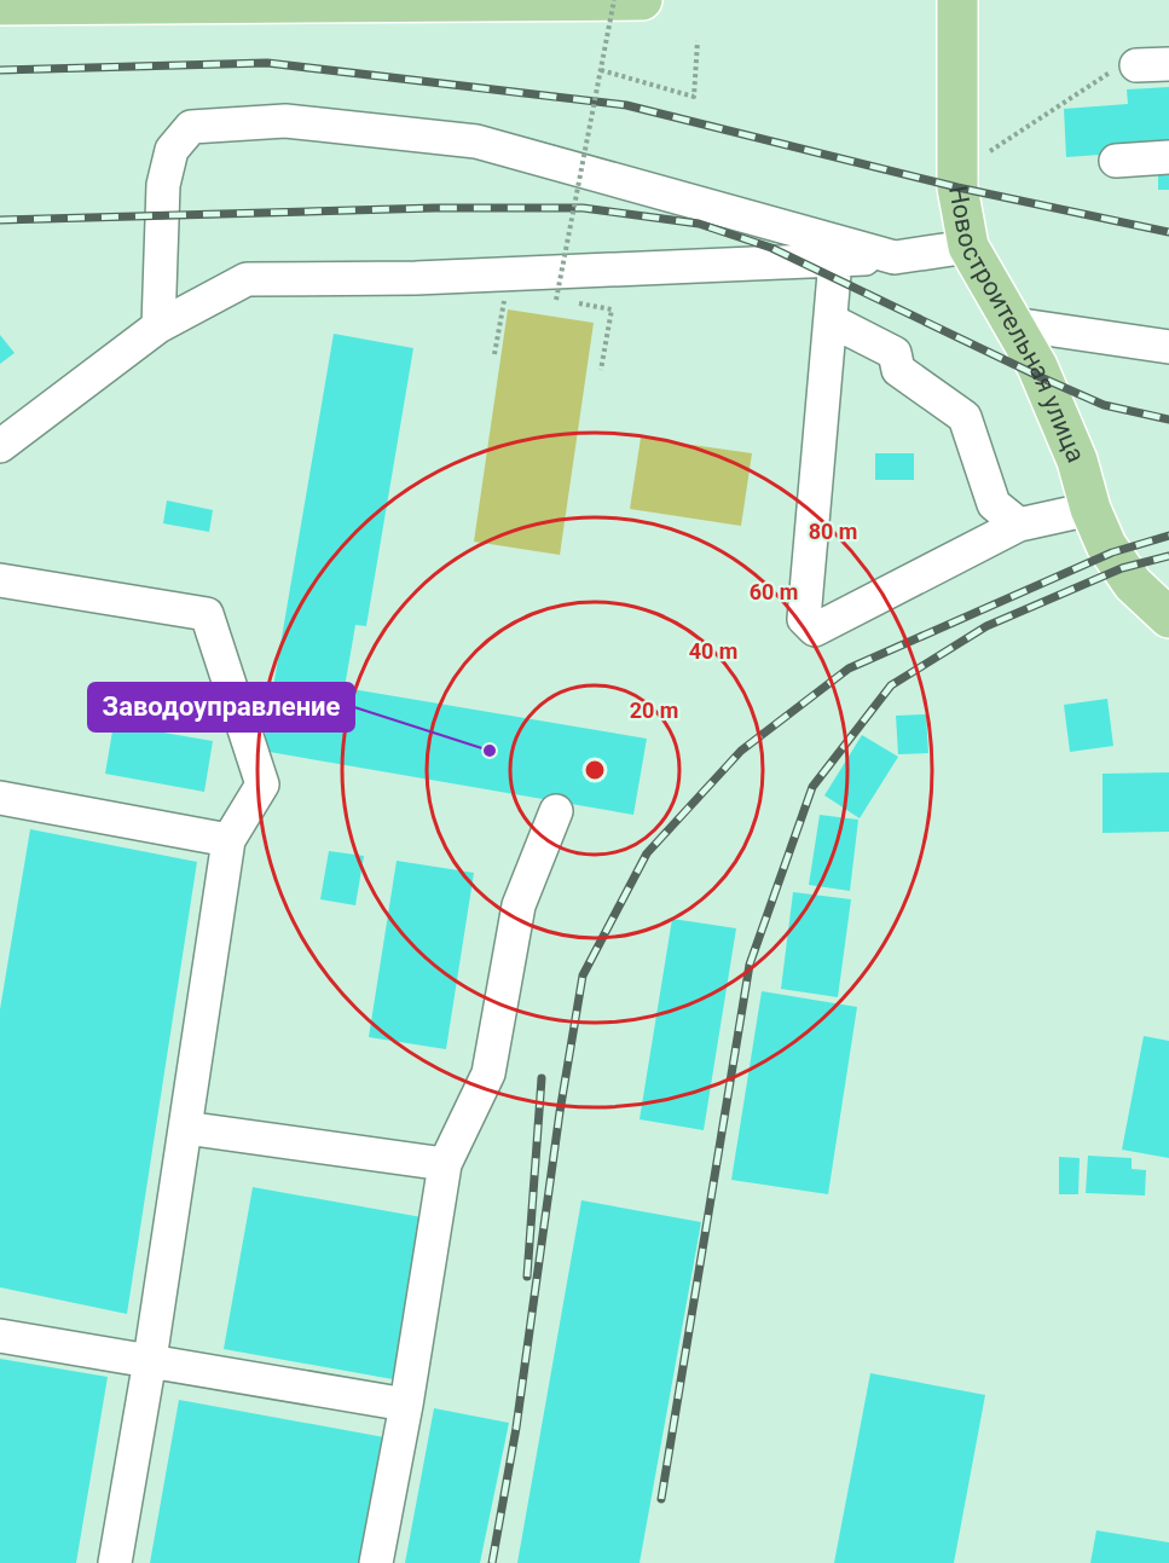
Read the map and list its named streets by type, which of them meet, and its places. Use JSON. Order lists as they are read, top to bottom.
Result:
{
  "streets": {
    "main road": ["Новостроительная улица"]
  },
  "places": ["Заводоуправление"],
  "rings": [
    "80 m",
    "60 m",
    "40 m",
    "20 m"
  ]
}
